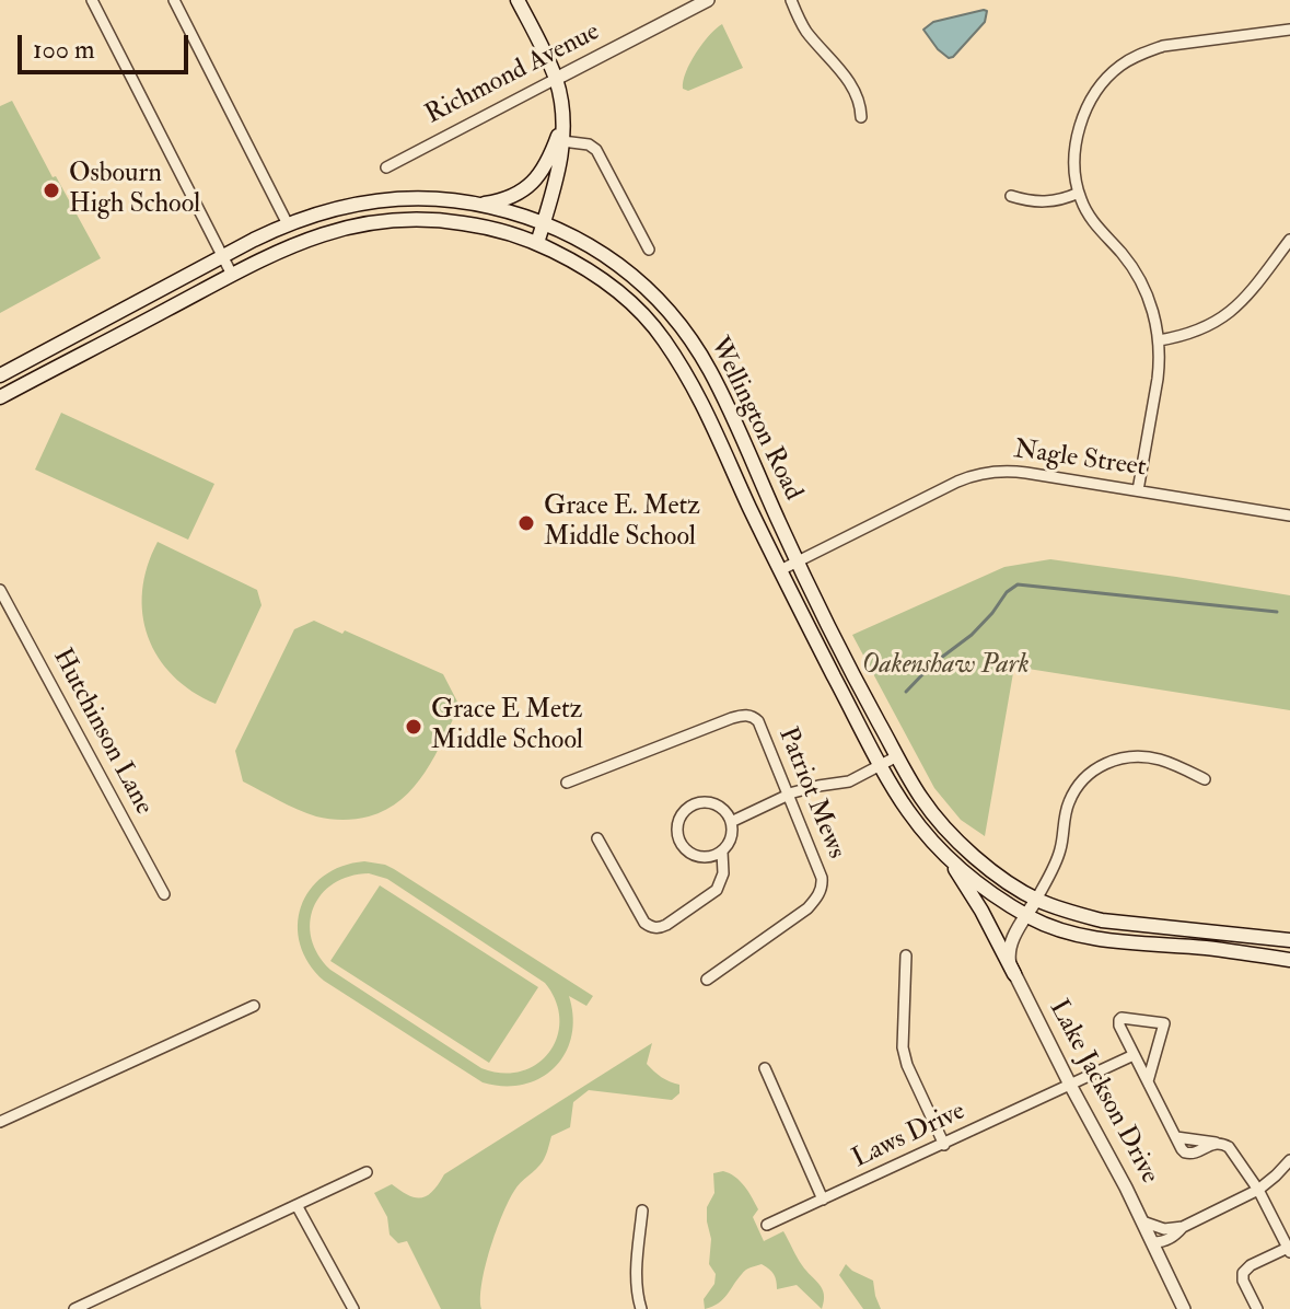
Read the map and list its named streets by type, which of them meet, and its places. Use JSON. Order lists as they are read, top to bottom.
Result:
{
  "streets": {
    "main road": ["Wellington Road"],
    "street": [
      "Richmond Avenue",
      "Nagle Street",
      "Hutchinson Lane",
      "Patriot Mews",
      "Lake Jackson Drive",
      "Laws Drive"
    ]
  },
  "crossings": [
    ["Wellington Road", "Nagle Street"],
    ["Wellington Road", "Lake Jackson Drive"],
    ["Lake Jackson Drive", "Laws Drive"]
  ],
  "parks": ["Oakenshaw Park"],
  "places": ["Osbourn High School", "Grace E. Metz Middle School", "Grace E Metz Middle School"],
  "scale_bar": "100 m"
}
